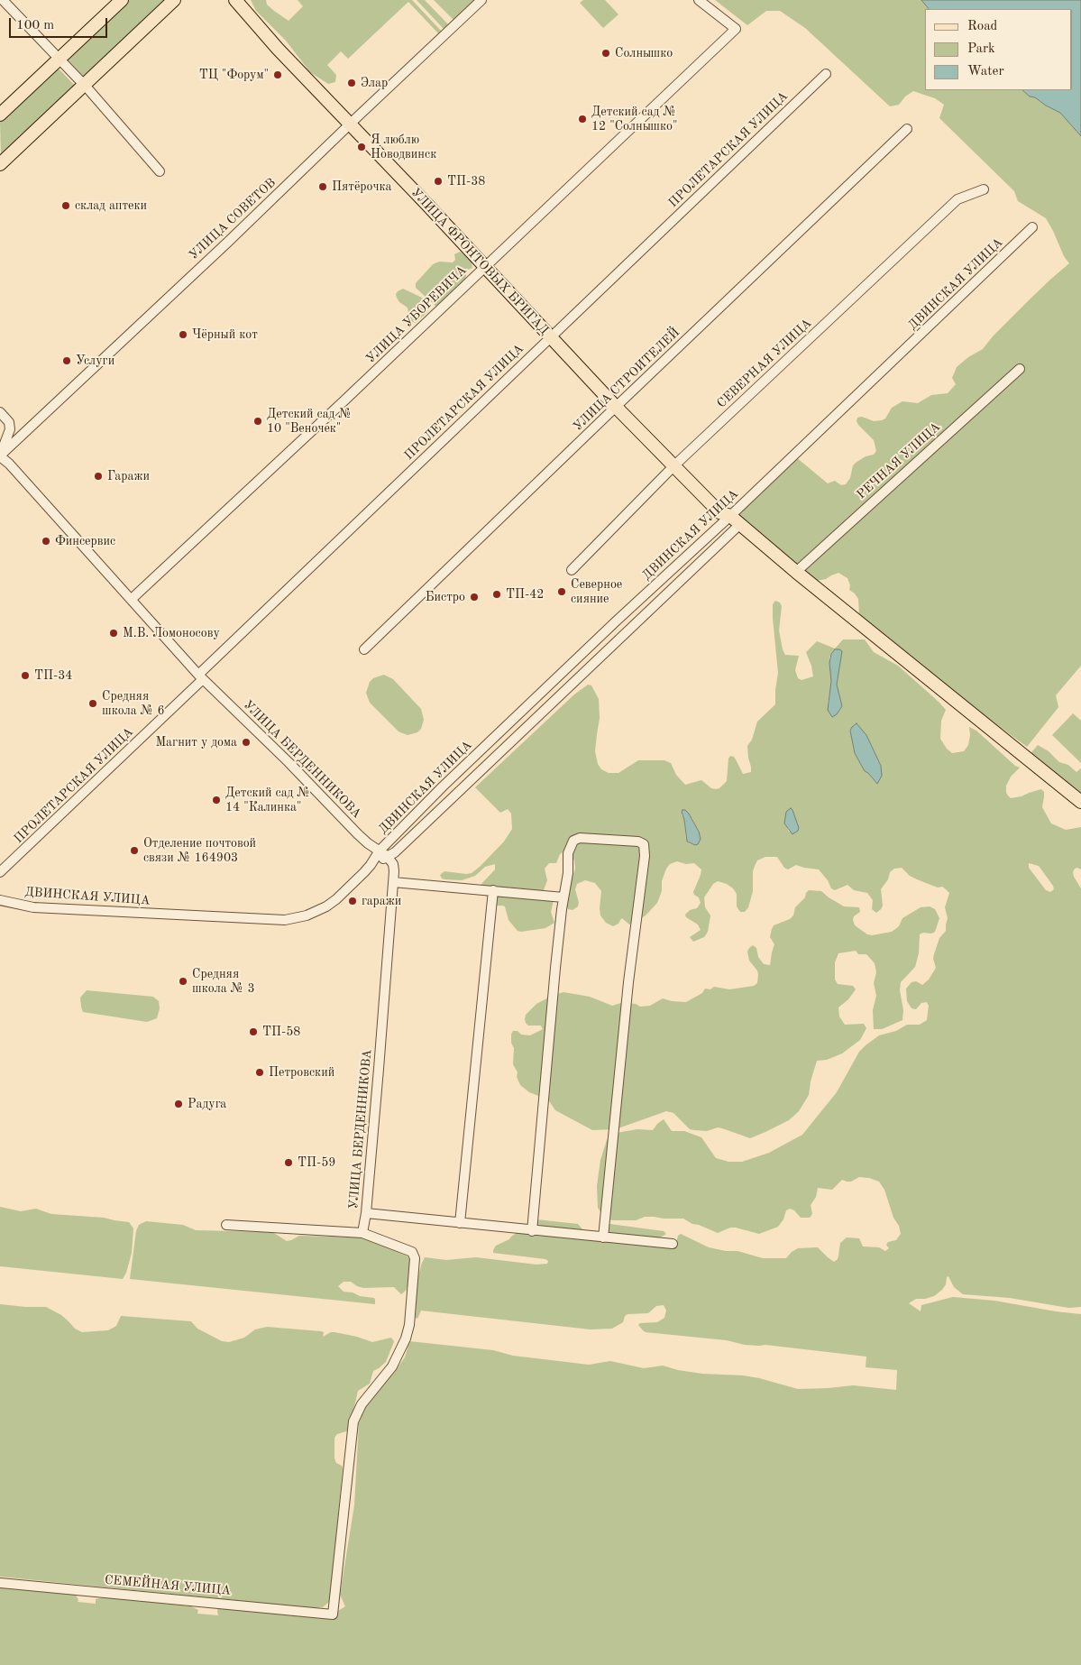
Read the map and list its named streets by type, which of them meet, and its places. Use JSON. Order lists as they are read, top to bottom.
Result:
{
  "streets": {
    "main road": ["УЛИЦА ФРОНТОВЫХ БРИГАД"],
    "street": [
      "ПРОЛЕТАРСКАЯ УЛИЦА",
      "УЛИЦА СОВЕТОВ",
      "ДВИНСКАЯ УЛИЦА",
      "УЛИЦА УБОРЕВИЧА",
      "СЕВЕРНАЯ УЛИЦА",
      "УЛИЦА СТРОИТЕЛЕЙ",
      "РЕЧНАЯ УЛИЦА",
      "УЛИЦА БЕРДЕННИКОВА",
      "СЕМЕЙНАЯ УЛИЦА"
    ]
  },
  "crossings": [
    ["ПРОЛЕТАРСКАЯ УЛИЦА", "УЛИЦА ФРОНТОВЫХ БРИГАД"],
    ["ПРОЛЕТАРСКАЯ УЛИЦА", "УЛИЦА БЕРДЕННИКОВА"],
    ["УЛИЦА СОВЕТОВ", "УЛИЦА ФРОНТОВЫХ БРИГАД"],
    ["УЛИЦА СОВЕТОВ", "УЛИЦА БЕРДЕННИКОВА"],
    ["УЛИЦА ФРОНТОВЫХ БРИГАД", "ДВИНСКАЯ УЛИЦА"],
    ["УЛИЦА ФРОНТОВЫХ БРИГАД", "УЛИЦА УБОРЕВИЧА"],
    ["УЛИЦА ФРОНТОВЫХ БРИГАД", "СЕВЕРНАЯ УЛИЦА"],
    ["УЛИЦА ФРОНТОВЫХ БРИГАД", "УЛИЦА СТРОИТЕЛЕЙ"],
    ["УЛИЦА ФРОНТОВЫХ БРИГАД", "РЕЧНАЯ УЛИЦА"],
    ["ДВИНСКАЯ УЛИЦА", "УЛИЦА БЕРДЕННИКОВА"],
    ["УЛИЦА УБОРЕВИЧА", "УЛИЦА БЕРДЕННИКОВА"],
    ["УЛИЦА БЕРДЕННИКОВА", "СЕМЕЙНАЯ УЛИЦА"]
  ],
  "places": [
    "Солнышко",
    "ТЦ \"Форум\"",
    "Элар",
    "Детский сад № 12 \"Солнышко\"",
    "Я люблю Новодвинск",
    "ТП-38",
    "Пятёрочка",
    "склад аптеки",
    "Чёрный кот",
    "Услуги",
    "Детский сад № 10 \"Веночек\"",
    "Гаражи",
    "Финсервис",
    "Северное сияние",
    "ТП-42",
    "Бистро",
    "М.В. Ломоносову",
    "ТП-34",
    "Средняя школа № 6",
    "Магнит у дома",
    "Детский сад № 14 \"Калинка\"",
    "Отделение почтовой связи № 164903",
    "гаражи",
    "Средняя школа № 3",
    "ТП-58",
    "Петровский",
    "Радуга",
    "ТП-59"
  ],
  "legend": ["Road", "Park", "Water"],
  "scale_bar": "100 m"
}
